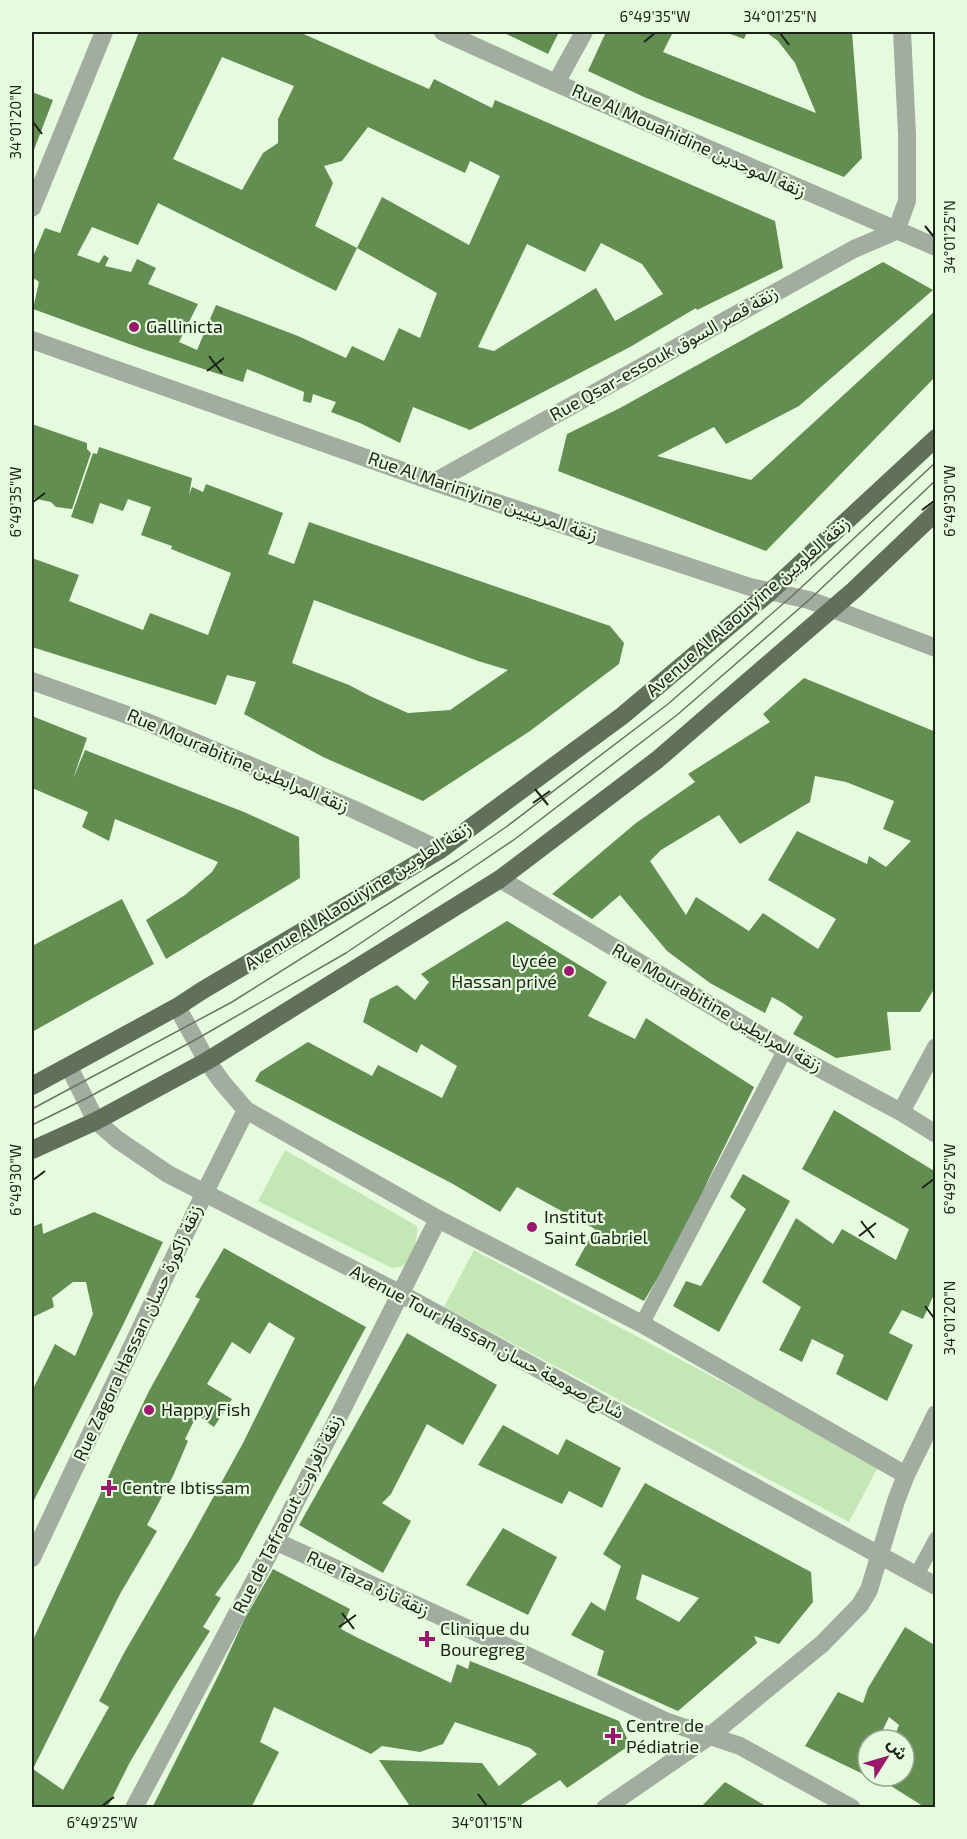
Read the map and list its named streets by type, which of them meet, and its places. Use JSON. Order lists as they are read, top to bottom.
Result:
{
  "streets": {
    "main road": ["Avenue Al Alaouiyine زنقة العلويين"],
    "street": [
      "Rue Al Mouahidine زنقة الموحدين",
      "Rue Qsar-essouk زنقة قصر السوق",
      "Rue Al Mariniyine زنقة المرينيين",
      "Rue Mourabitine زنقة المرابطين",
      "Rue Zagora Hassan زنقة زاكورة حسان",
      "Avenue Tour Hassan شارع صومعة حسان",
      "Rue de Tafraout زنقة تافراوت",
      "Rue Taza زنقة تازة"
    ]
  },
  "crossings": [
    ["Rue Al Mouahidine زنقة الموحدين", "Rue Qsar-essouk زنقة قصر السوق"],
    ["Rue Qsar-essouk زنقة قصر السوق", "Rue Al Mariniyine زنقة المرينيين"],
    ["Rue Al Mariniyine زنقة المرينيين", "Avenue Al Alaouiyine زنقة العلويين"],
    ["Avenue Al Alaouiyine زنقة العلويين", "Rue Mourabitine زنقة المرابطين"],
    ["Avenue Al Alaouiyine زنقة العلويين", "Avenue Tour Hassan شارع صومعة حسان"],
    ["Rue Zagora Hassan زنقة زاكورة حسان", "Avenue Tour Hassan شارع صومعة حسان"],
    ["Avenue Tour Hassan شارع صومعة حسان", "Rue de Tafraout زنقة تافراوت"],
    ["Rue de Tafraout زنقة تافراوت", "Rue Taza زنقة تازة"]
  ],
  "places": {
    "other": [
      "Gallinicta",
      "Lycée Hassan privé",
      "Institut Saint Gabriel",
      "Happy Fish"
    ],
    "health": ["Centre Ibtissam", "Clinique du Bouregreg", "Centre de Pédiatrie"]
  },
  "north": "top right",
  "coordinates": [
    "6°49'35\"W",
    "34°01'25\"N",
    "34°01'20\"N",
    "6°49'30\"W",
    "6°49'25\"W",
    "34°01'15\"N"
  ]
}
